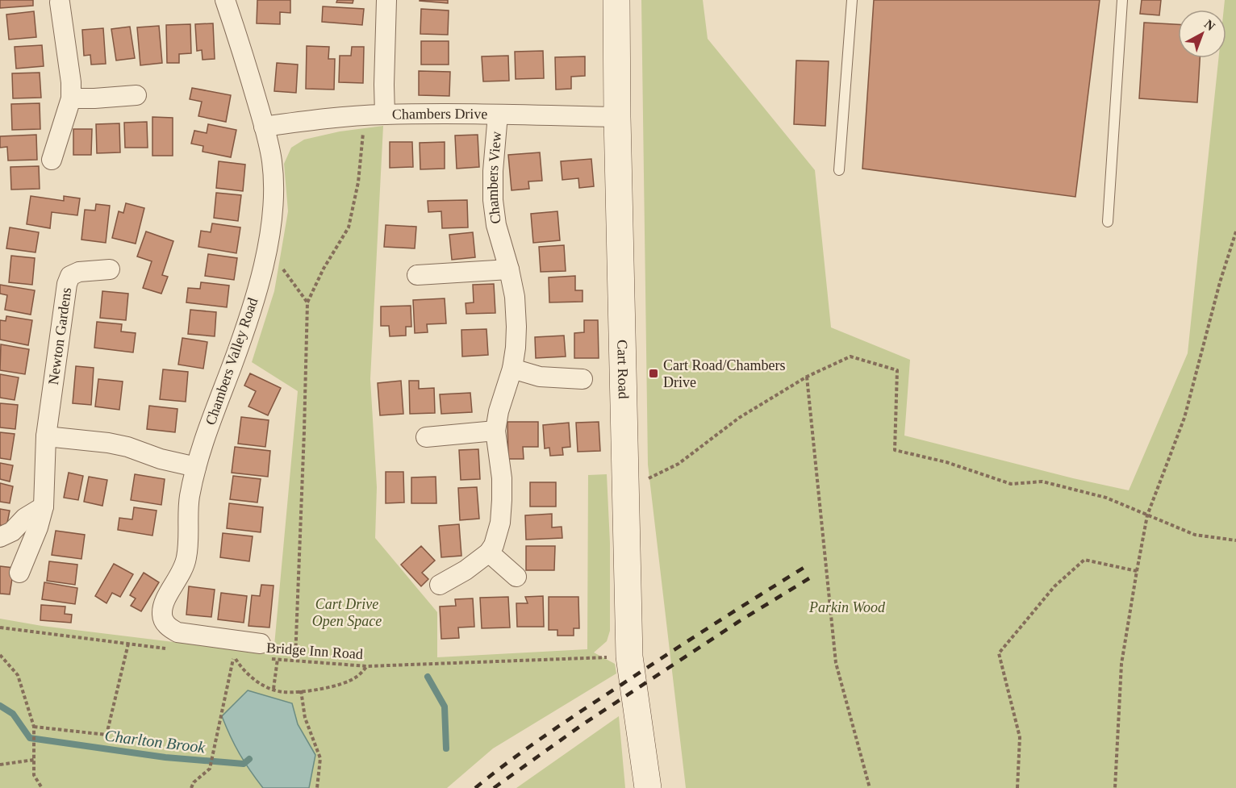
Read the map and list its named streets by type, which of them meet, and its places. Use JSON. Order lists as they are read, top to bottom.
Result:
{
  "streets": {
    "street": [
      "Chambers Drive",
      "Chambers View",
      "Newton Gardens",
      "Chambers Valley Road",
      "Cart Road"
    ],
    "path": ["Bridge Inn Road"]
  },
  "crossings": [
    ["Chambers Drive", "Chambers View"],
    ["Chambers Drive", "Chambers Valley Road"],
    ["Chambers Drive", "Cart Road"],
    ["Chambers Valley Road", "Bridge Inn Road"],
    ["Cart Road", "Bridge Inn Road"]
  ],
  "water": ["Charlton Brook"],
  "parks": ["Cart Drive Open Space", "Parkin Wood"],
  "places": {
    "transit": ["Cart Road/Chambers Drive"]
  },
  "north": "top right"
}
